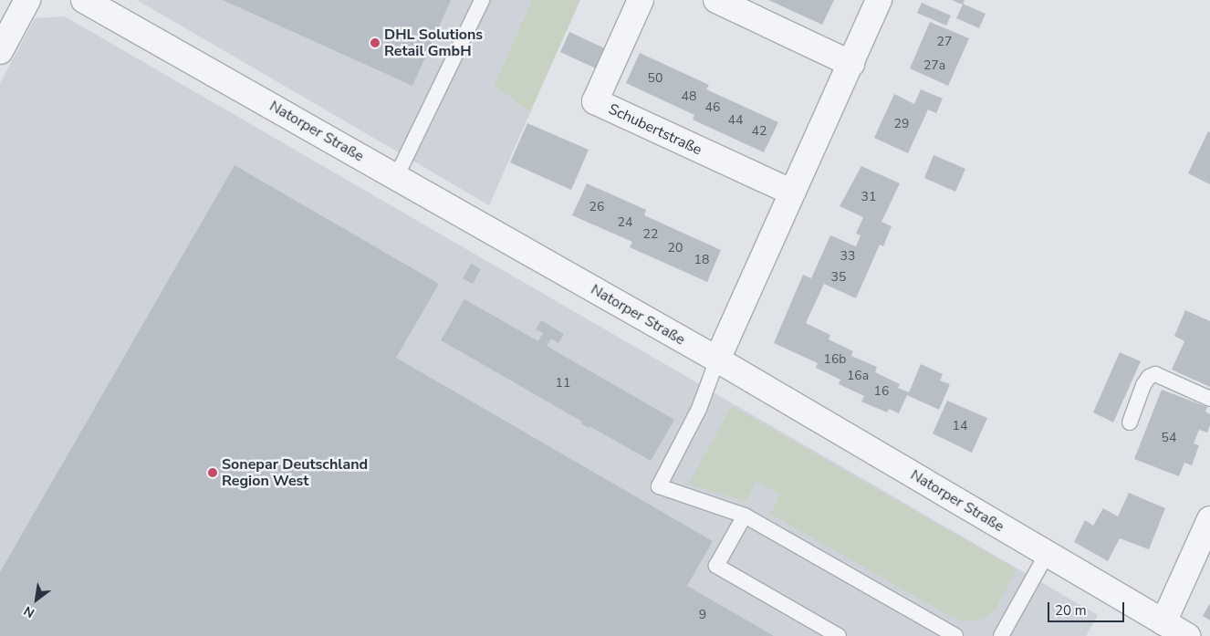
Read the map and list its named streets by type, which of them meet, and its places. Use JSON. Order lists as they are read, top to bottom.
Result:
{
  "streets": {
    "street": ["Schubertstraße", "Natorper Straße"]
  },
  "places": ["DHL Solutions Retail GmbH", "Sonepar Deutschland Region West"],
  "house_numbers": [
    "27",
    "27a",
    "50",
    "48",
    "46",
    "44",
    "29",
    "42",
    "31",
    "26",
    "24",
    "22",
    "20",
    "33",
    "18",
    "35",
    "16b",
    "16a",
    "11",
    "16",
    "14",
    "54",
    "9"
  ],
  "scale_bar": "20 m",
  "north": "bottom left"
}
